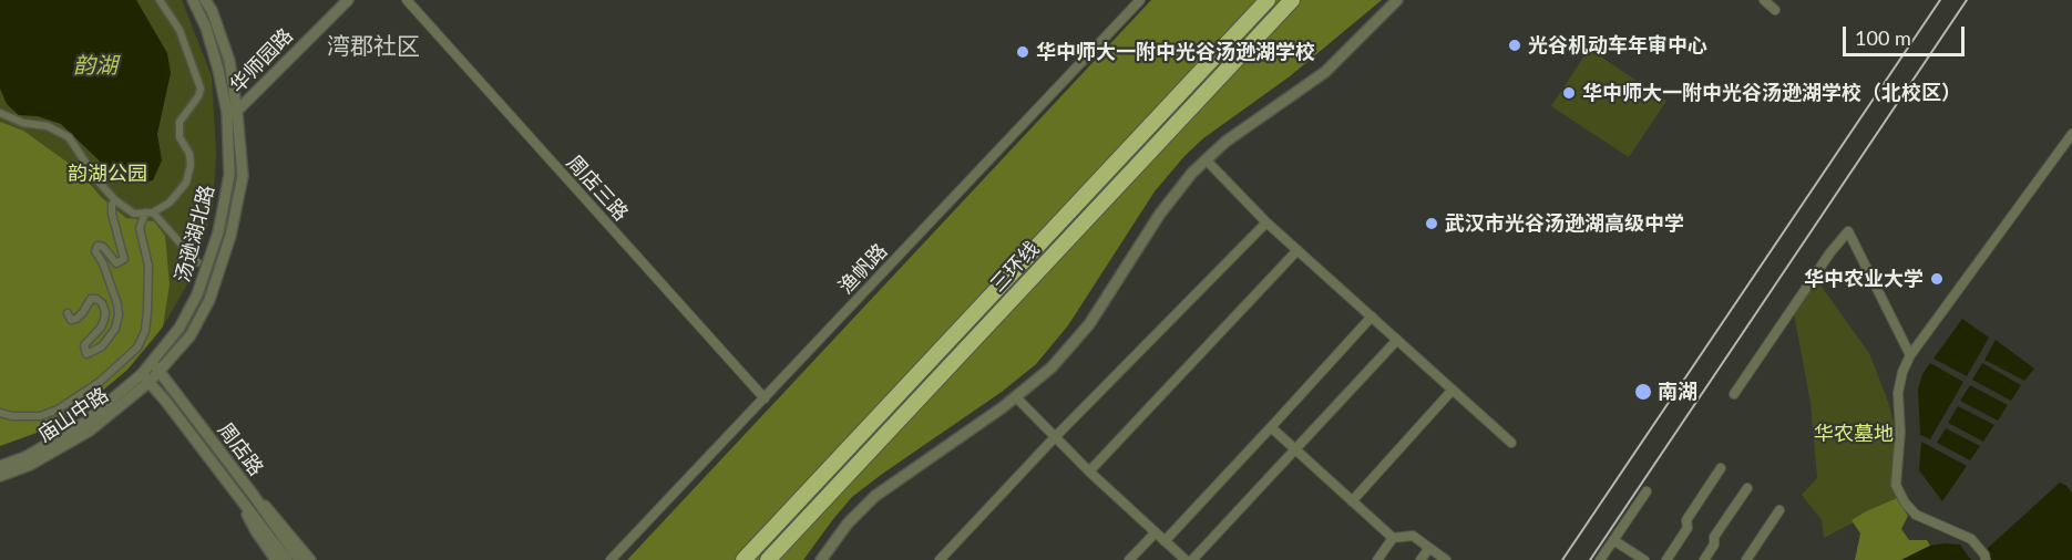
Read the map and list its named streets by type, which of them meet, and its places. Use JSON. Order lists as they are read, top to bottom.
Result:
{
  "streets": {
    "highway": ["三环线"],
    "street": [
      "华师园路",
      "周店三路",
      "汤逊湖北路",
      "渔帆路",
      "庙山中路",
      "周店路"
    ]
  },
  "crossings": [
    ["华师园路", "汤逊湖北路"],
    ["周店三路", "渔帆路"],
    ["汤逊湖北路", "庙山中路"],
    ["汤逊湖北路", "周店路"],
    ["庙山中路", "周店路"]
  ],
  "districts": ["湾郡社区"],
  "water": ["韵湖"],
  "parks": ["韵湖公园", "华农墓地"],
  "places": [
    "光谷机动车年审中心",
    "华中师大一附中光谷汤逊湖学校",
    "华中师大一附中光谷汤逊湖学校（北校区）",
    "武汉市光谷汤逊湖高级中学",
    "华中农业大学",
    "南湖"
  ],
  "scale_bar": "100 m"
}
